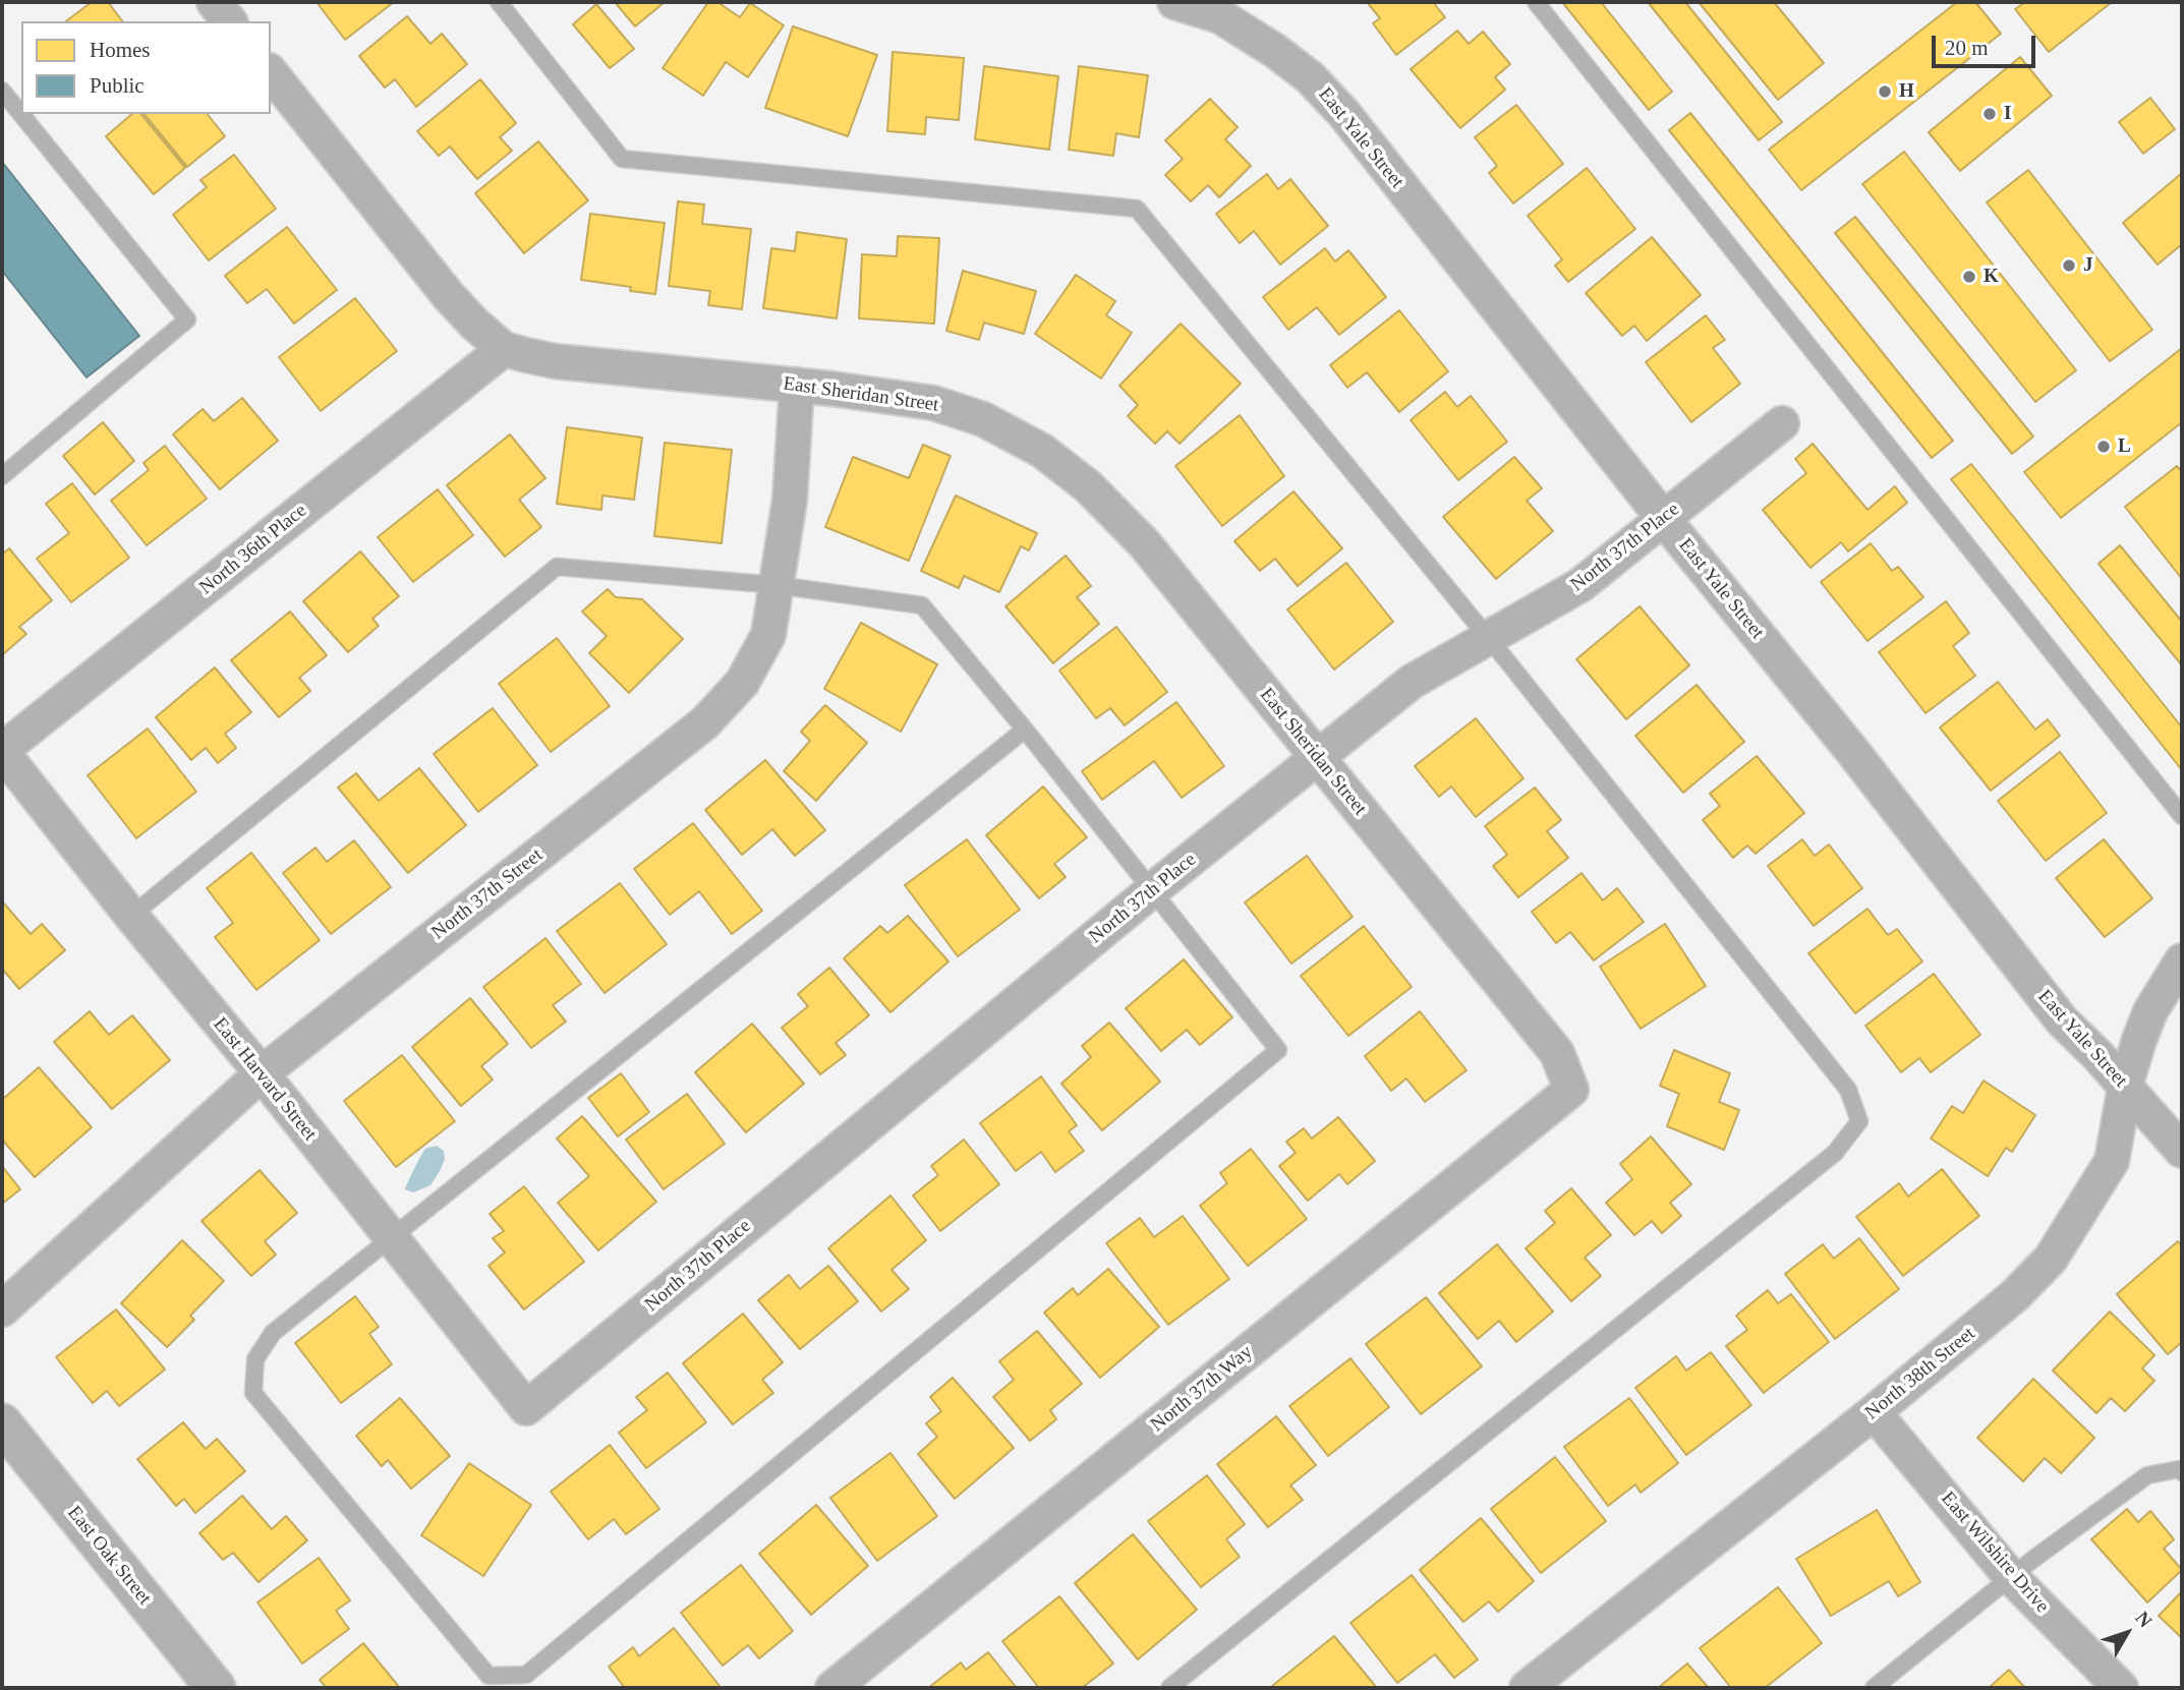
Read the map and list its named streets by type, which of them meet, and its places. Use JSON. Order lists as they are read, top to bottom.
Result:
{
  "streets": {
    "street": [
      "East Yale Street",
      "East Sheridan Street",
      "North 37th Place",
      "North 36th Place",
      "North 37th Street",
      "East Harvard Street",
      "North 38th Street",
      "North 37th Way",
      "East Wilshire Drive",
      "East Oak Street"
    ]
  },
  "crossings": [
    ["East Yale Street", "North 37th Place"],
    ["East Yale Street", "North 38th Street"],
    ["East Sheridan Street", "North 37th Place"],
    ["East Sheridan Street", "North 36th Place"],
    ["East Sheridan Street", "North 37th Street"],
    ["East Sheridan Street", "North 37th Way"],
    ["North 37th Place", "East Harvard Street"],
    ["North 36th Place", "East Harvard Street"],
    ["North 37th Street", "East Harvard Street"],
    ["North 38th Street", "East Wilshire Drive"]
  ],
  "places": [
    "H",
    "I",
    "J",
    "K",
    "L"
  ],
  "legend": ["Homes", "Public"],
  "scale_bar": "20 m",
  "north": "top right"
}
